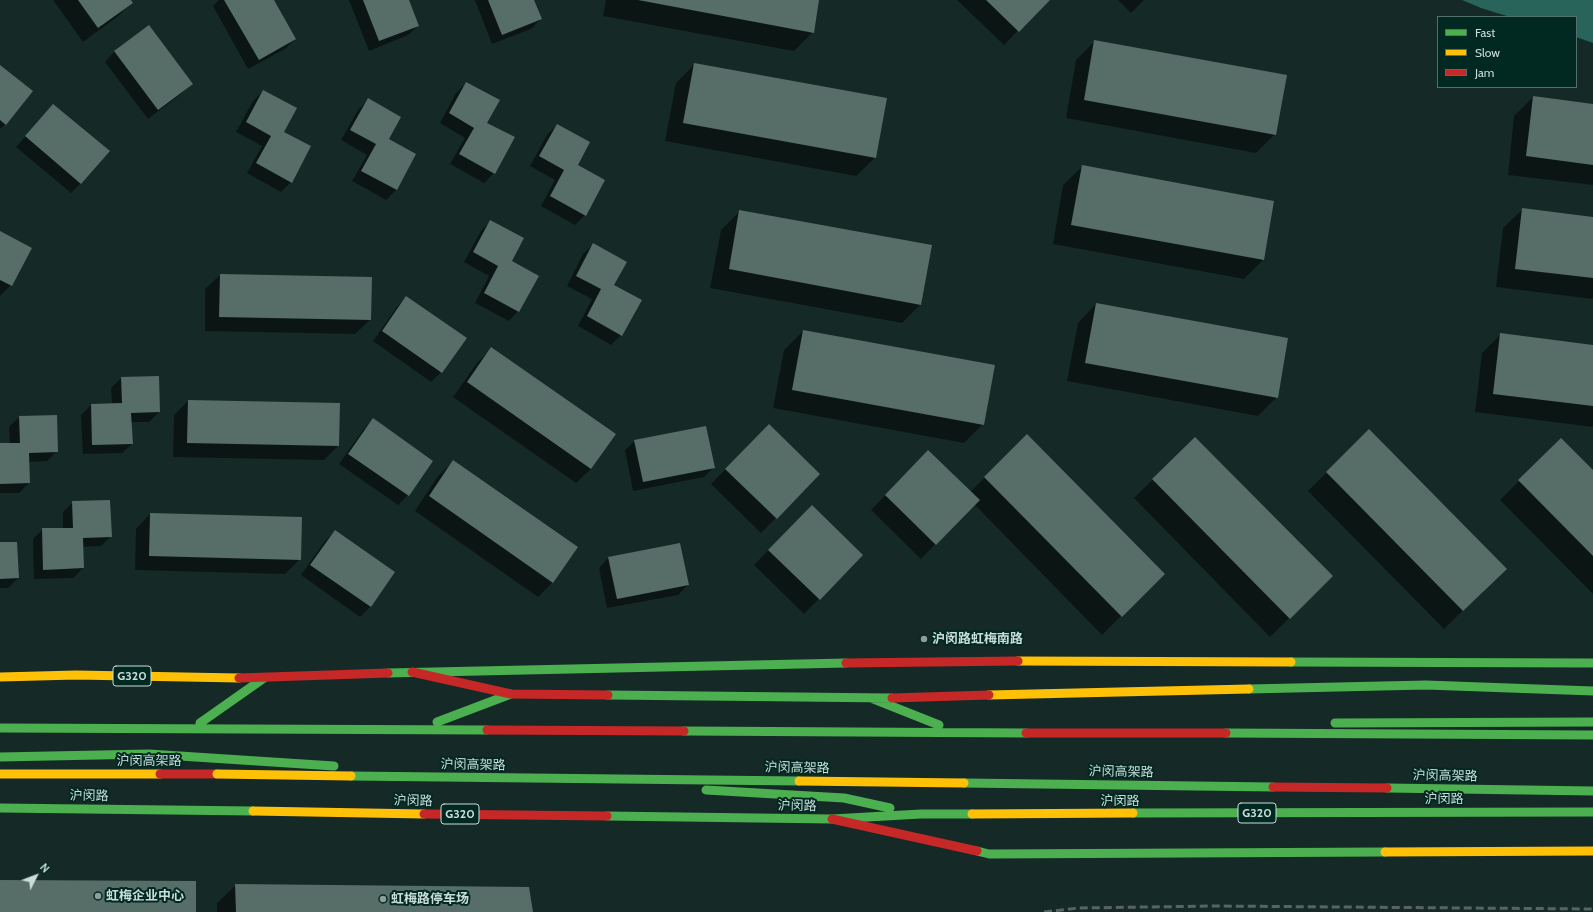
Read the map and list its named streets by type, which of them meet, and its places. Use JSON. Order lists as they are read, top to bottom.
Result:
{
  "streets": {
    "main road": ["G320", "沪闵高架路", "沪闵路"]
  },
  "places": ["沪闵路虹梅南路", "虹梅企业中心", "虹梅路停车场"],
  "legend": ["Fast", "Slow", "Jam"],
  "north": "top right"
}
